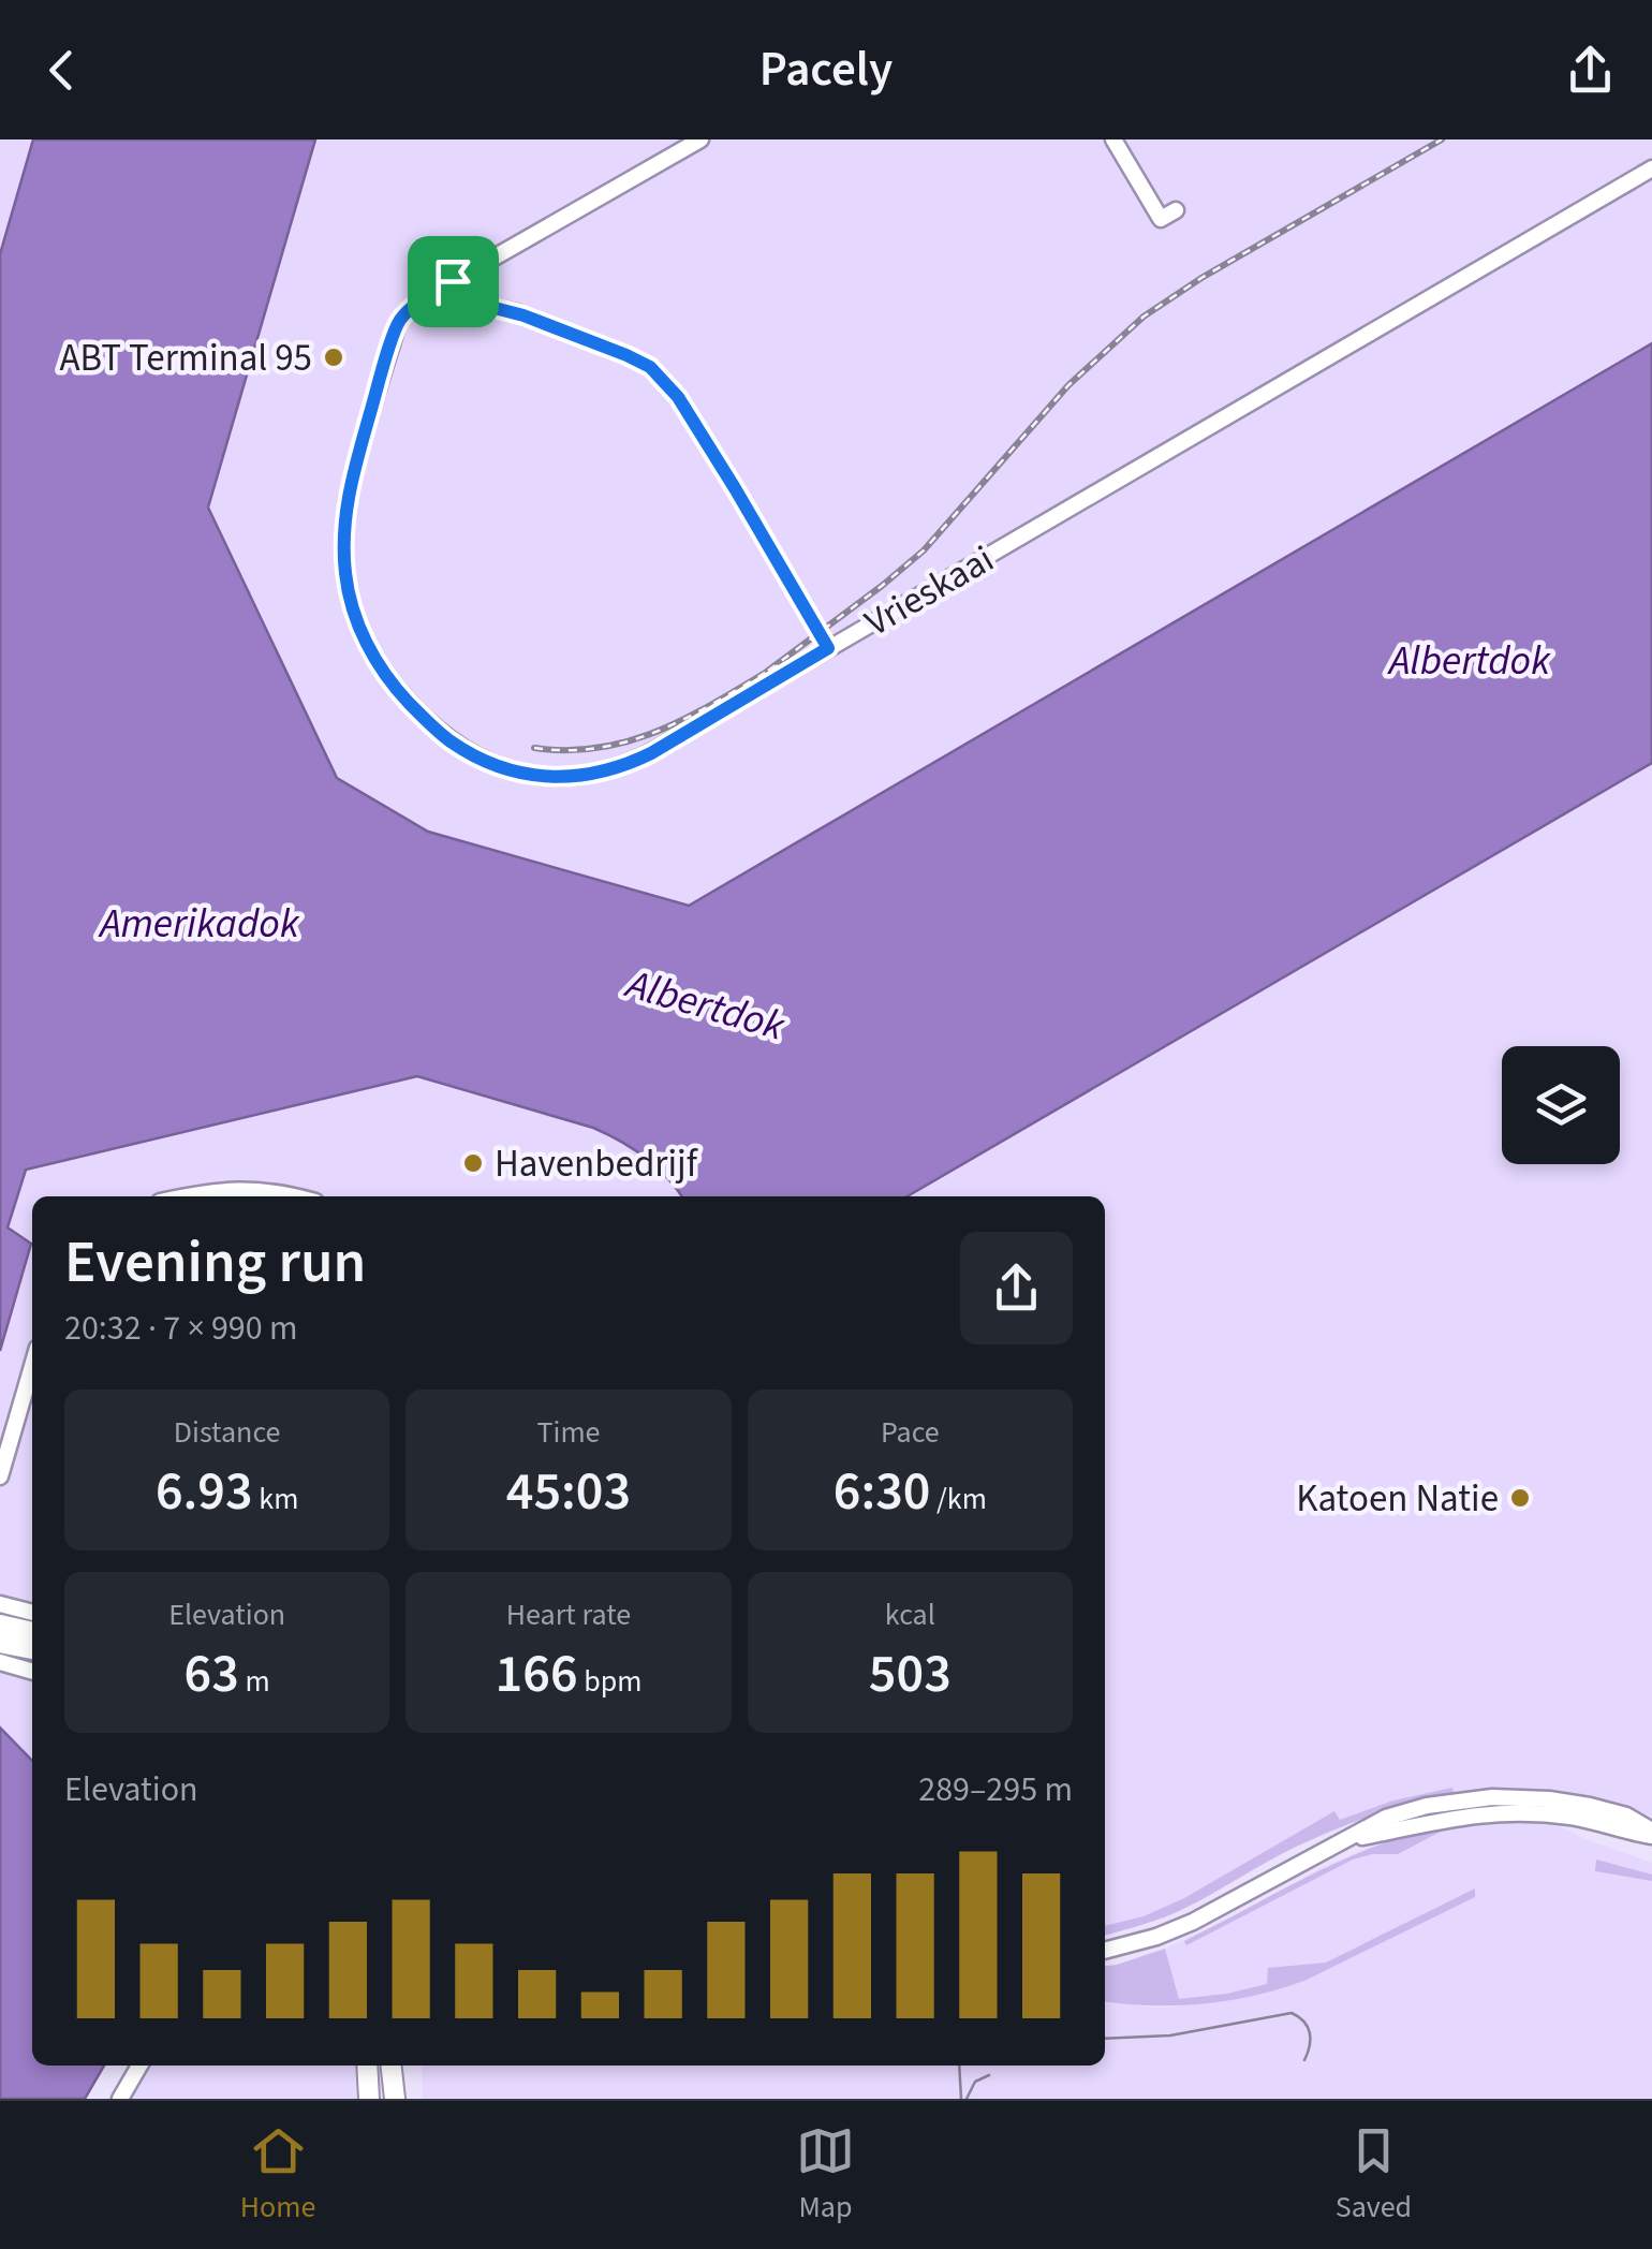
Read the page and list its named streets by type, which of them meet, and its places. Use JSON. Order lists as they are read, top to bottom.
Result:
{
  "streets": {
    "street": ["Vrieskaai"]
  },
  "water": ["Albertdok", "Amerikadok"],
  "places": ["ABT Terminal 95", "Havenbedrijf", "Katoen Natie"],
  "page": {
    "header": "Pacely",
    "heading": ["Evening run", "20:32 · 7 × 990 m"],
    "stats": [
      ["Distance", "6.93 km"],
      ["Time", "45:03"],
      ["Pace", "6:30 /km"],
      ["Elevation", "63 m"],
      ["Heart rate", "166 bpm"],
      ["kcal", "503"]
    ],
    "chart": ["Elevation", "289–295 m"],
    "tabs": ["Home", "Map", "Saved"]
  }
}
